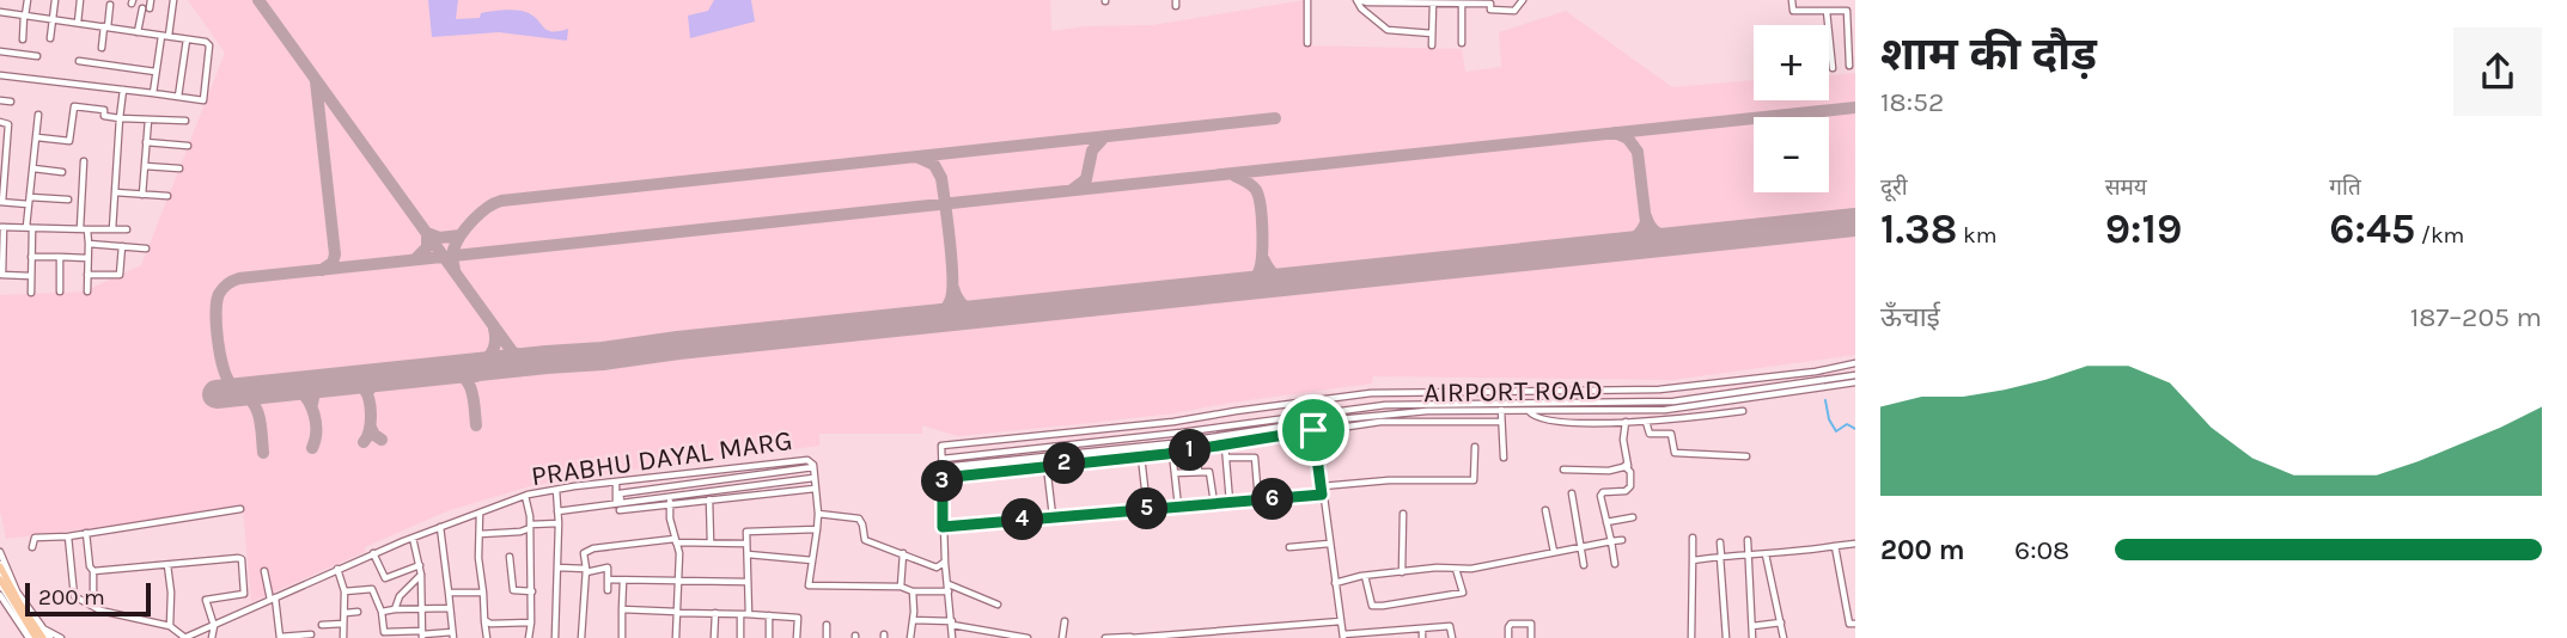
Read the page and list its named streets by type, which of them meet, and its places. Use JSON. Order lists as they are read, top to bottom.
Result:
{
  "streets": {
    "street": ["AIRPORT ROAD", "PRABHU DAYAL MARG"]
  },
  "scale_bar": "200 m",
  "page": {
    "heading": ["शाम की दौड़", "18:52"],
    "map_buttons": ["+", "−"],
    "stats": [
      ["दूरी", "1.38 km"],
      ["समय", "9:19"],
      ["गति", "6:45 /km"]
    ],
    "chart": ["ऊँचाई", "187–205 m"],
    "pins": [
      "1",
      "2",
      "3",
      "6",
      "5",
      "4"
    ],
    "list": [
      {
        "name": "200 m",
        "note": "6:08"
      }
    ],
    "scale": "200 m"
  }
}
